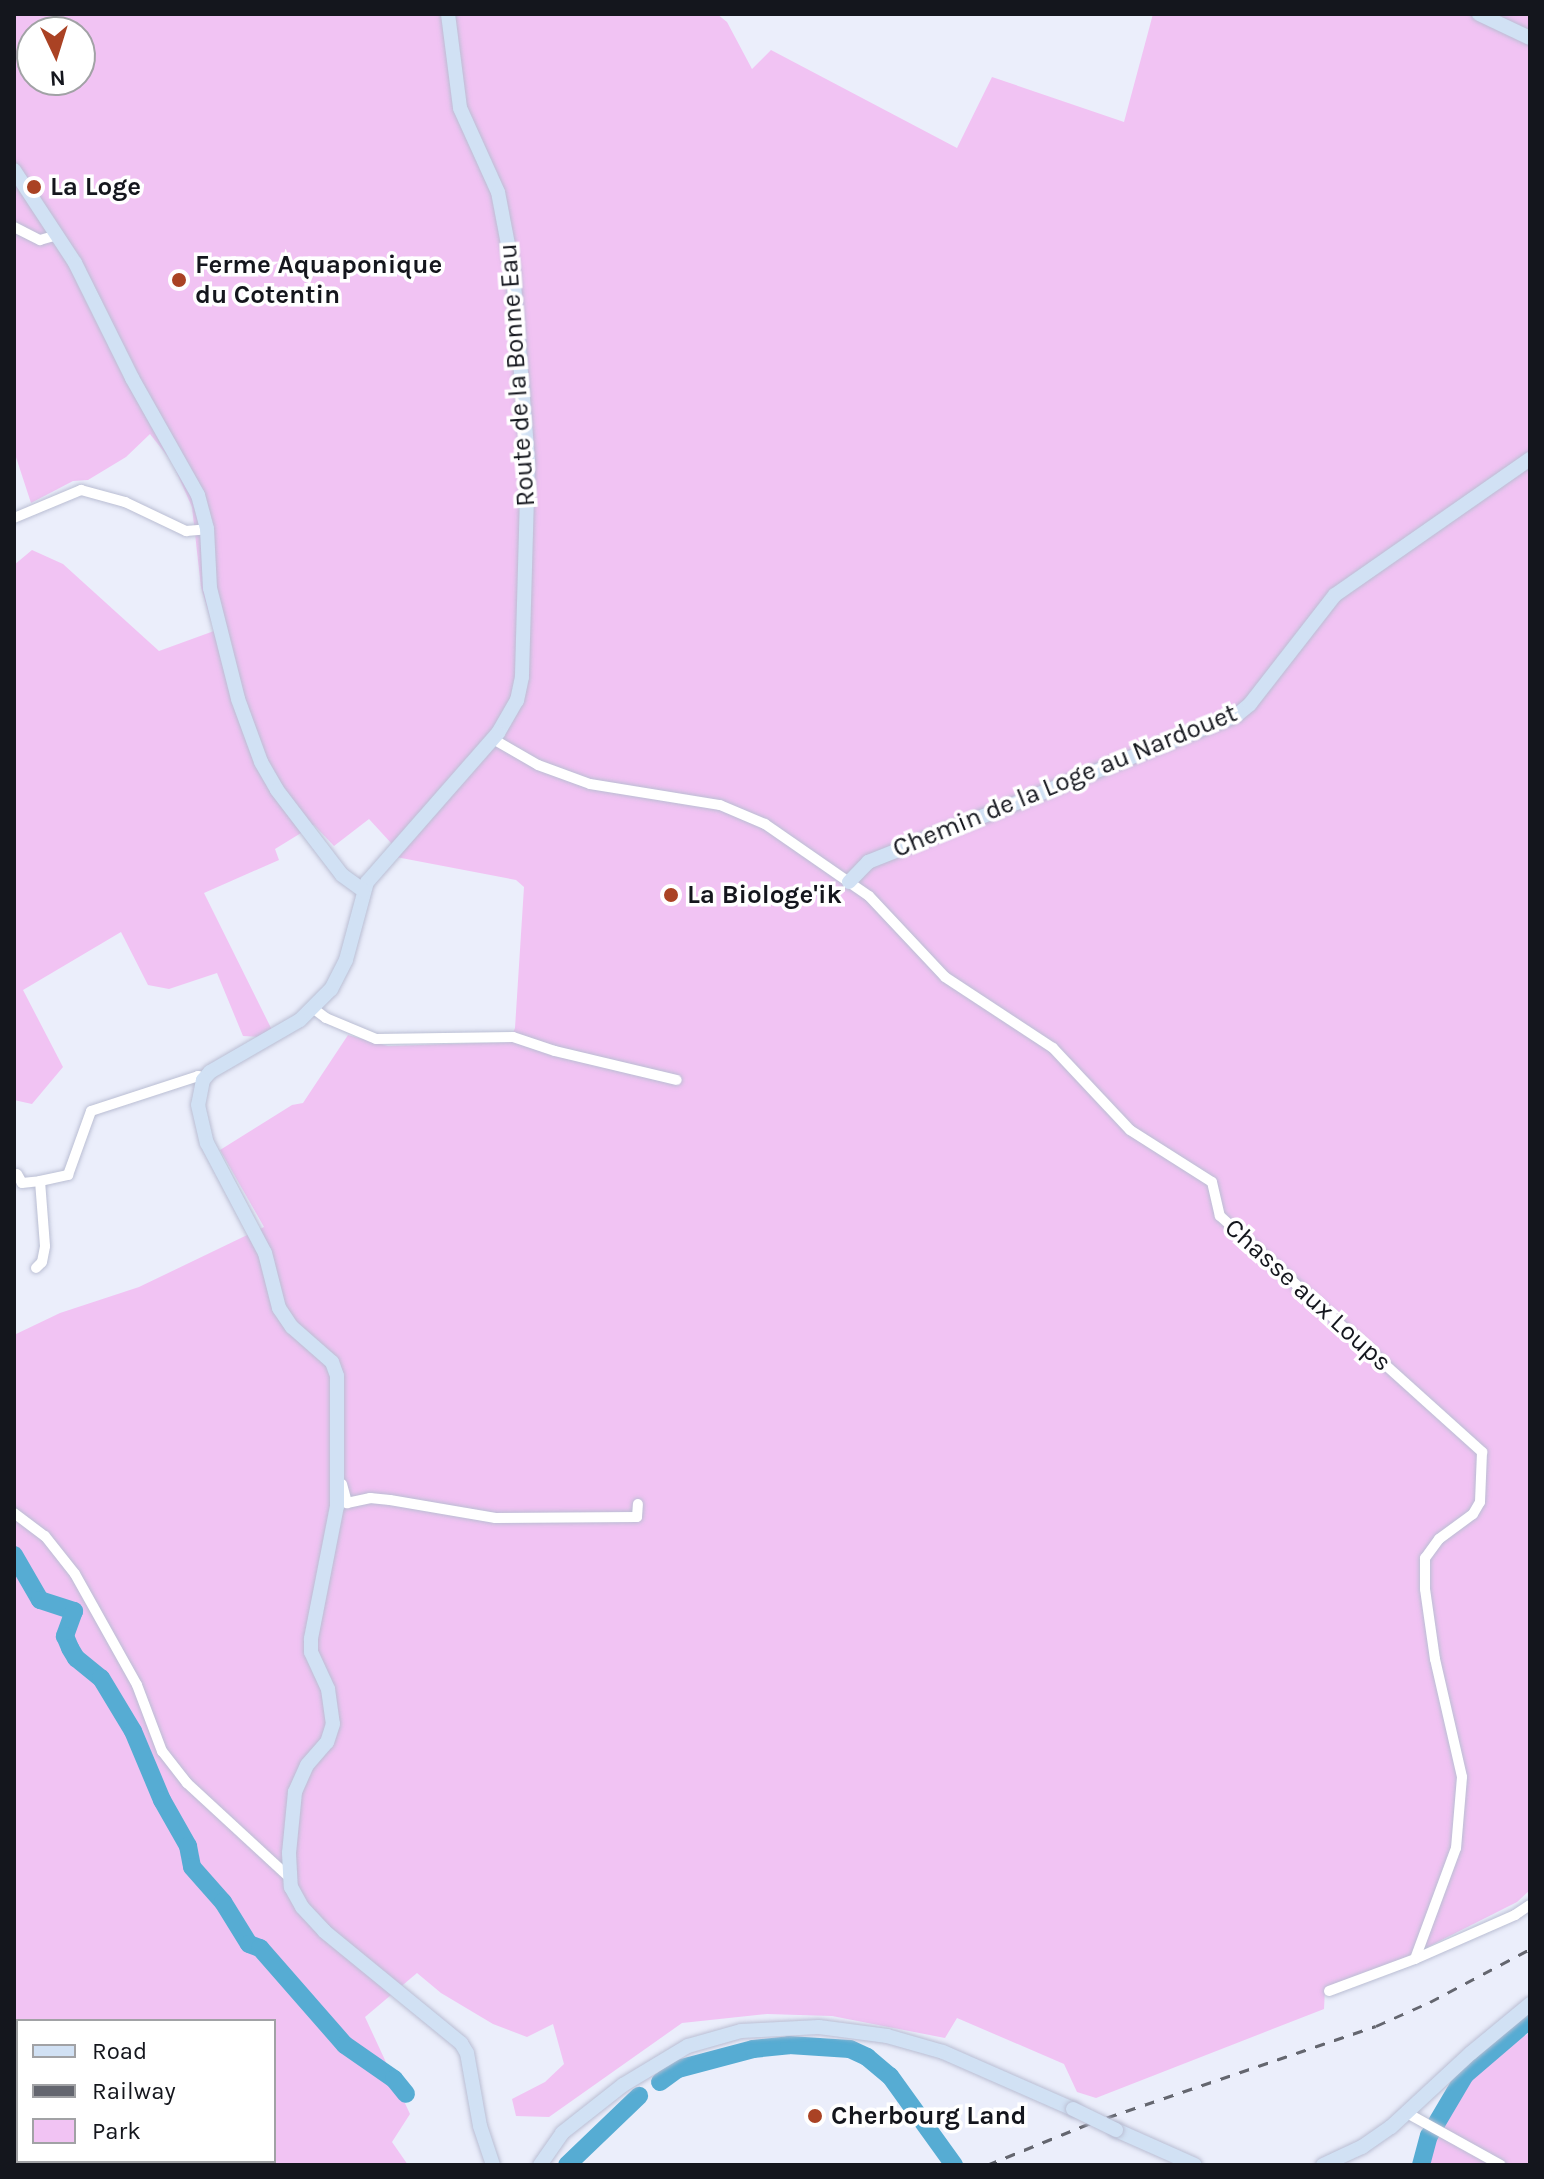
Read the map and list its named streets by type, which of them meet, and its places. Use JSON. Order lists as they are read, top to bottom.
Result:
{
  "streets": {
    "street": ["Route de la Bonne Eau", "Chemin de la Loge au Nardouet", "Chasse aux Loups"]
  },
  "crossings": [
    ["Route de la Bonne Eau", "Chasse aux Loups"],
    ["Chemin de la Loge au Nardouet", "Chasse aux Loups"]
  ],
  "places": [
    "La Loge",
    "Ferme Aquaponique du Cotentin",
    "La Biologe'ik",
    "Cherbourg Land"
  ],
  "legend": ["Road", "Railway", "Park"],
  "north": "bottom"
}
